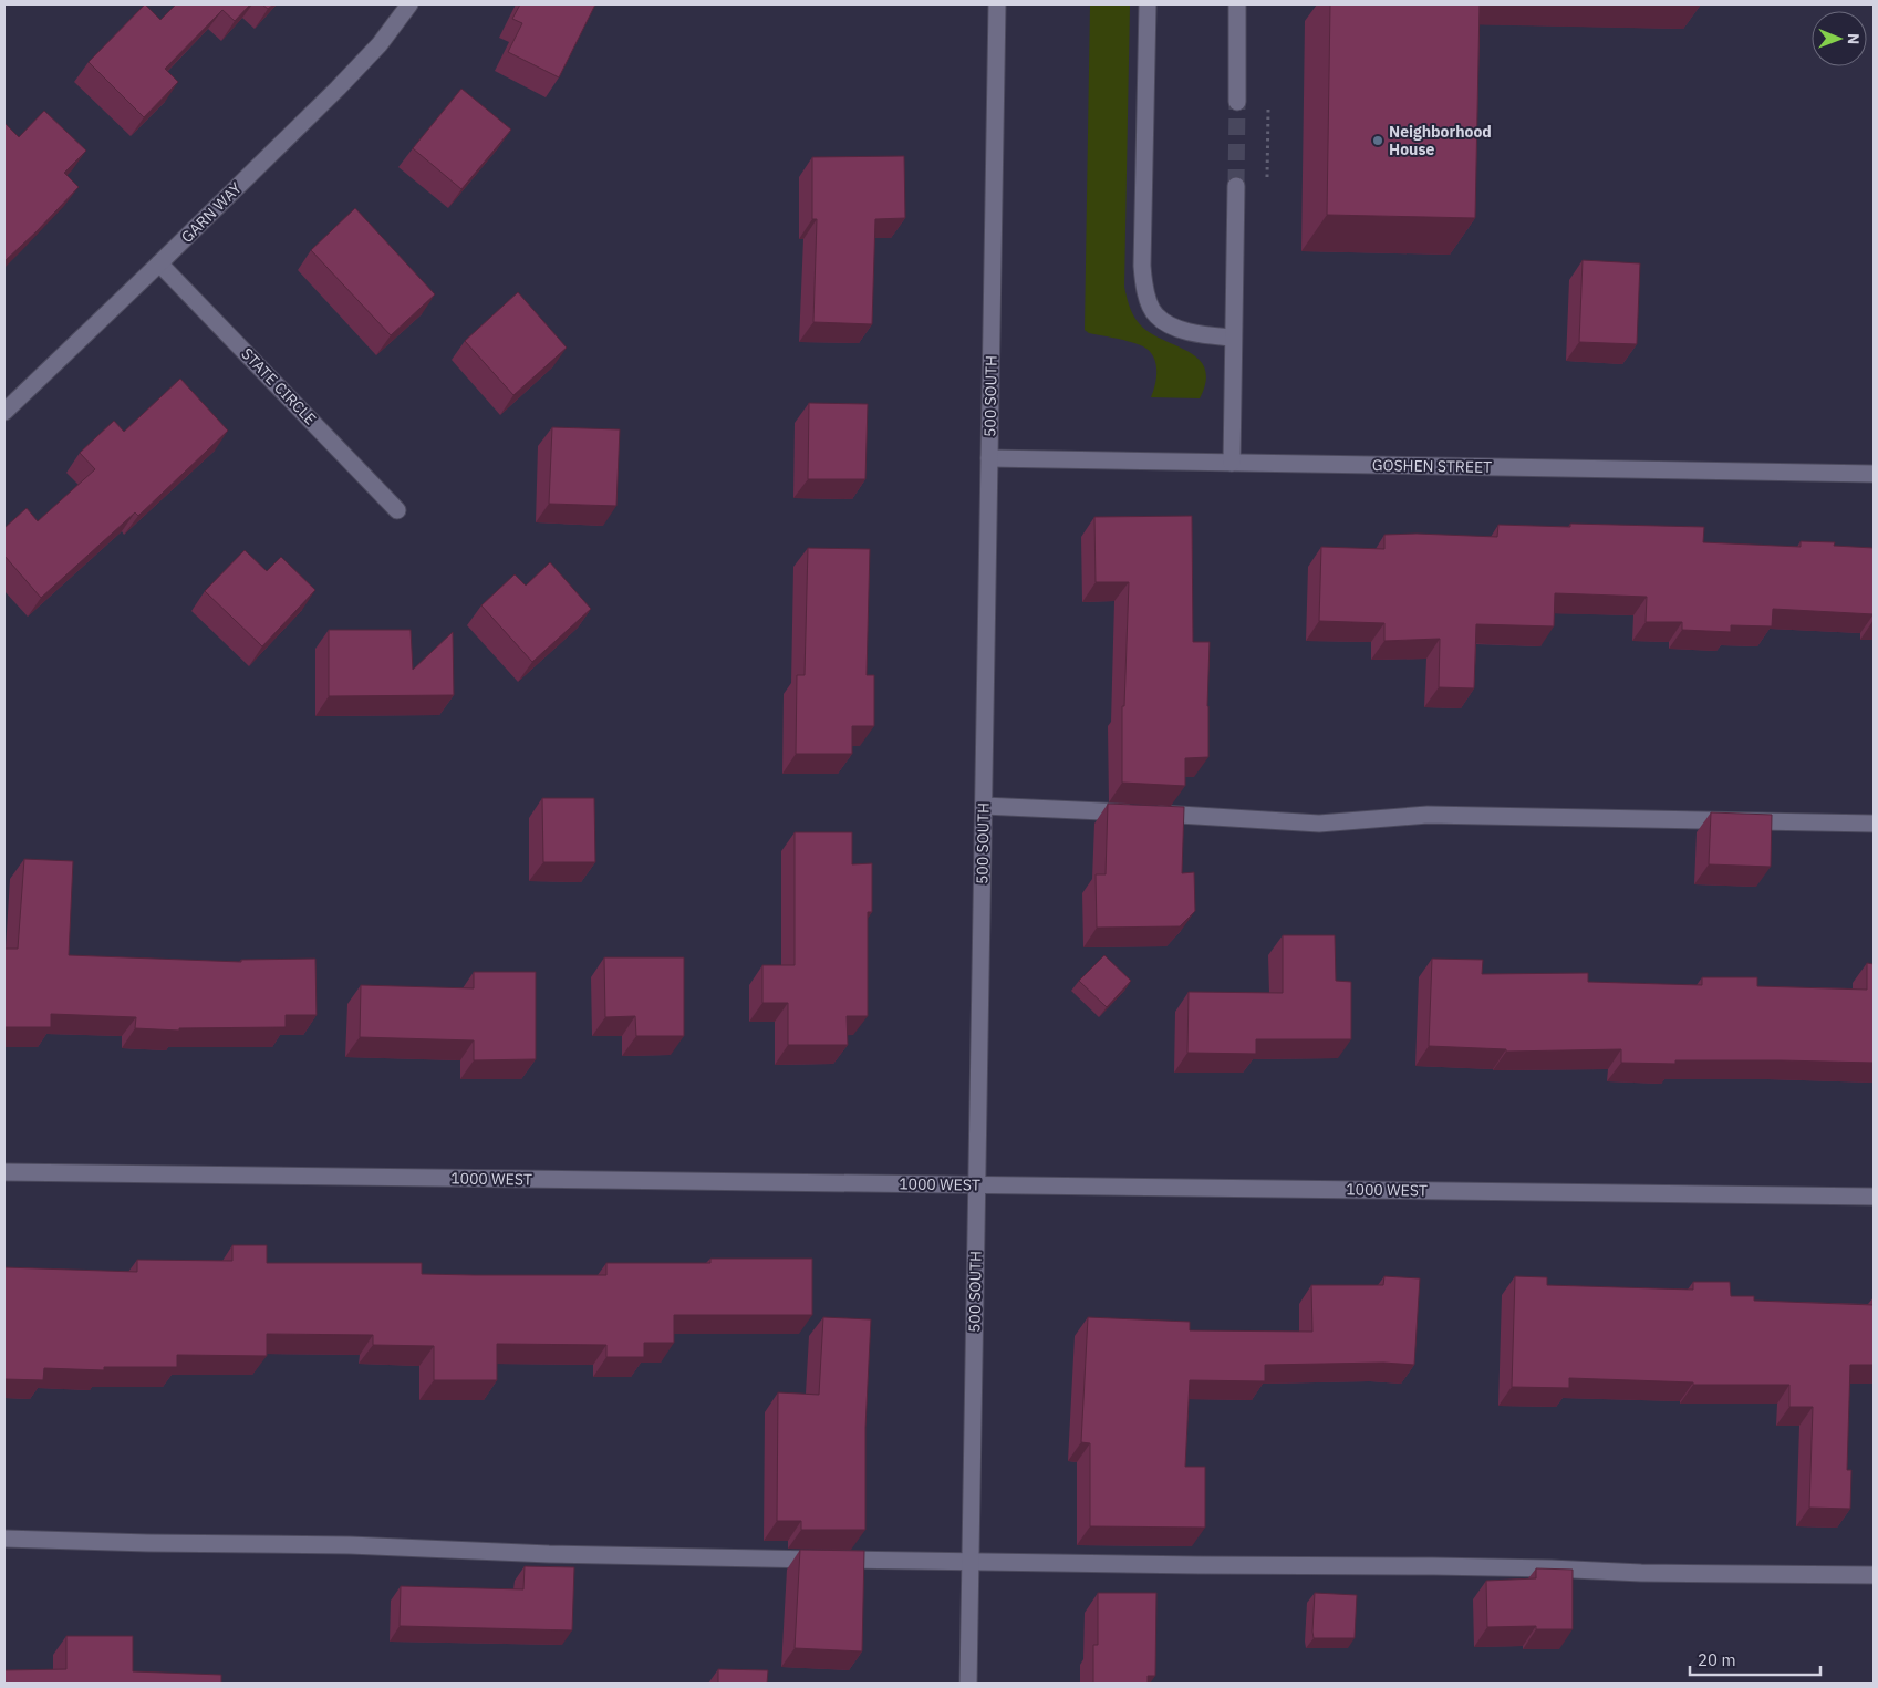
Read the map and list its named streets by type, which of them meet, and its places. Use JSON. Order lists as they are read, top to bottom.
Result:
{
  "streets": {
    "street": [
      "GARN WAY",
      "STATE CIRCLE",
      "500 SOUTH",
      "GOSHEN STREET",
      "1000 WEST"
    ]
  },
  "crossings": [
    ["GARN WAY", "STATE CIRCLE"],
    ["500 SOUTH", "GOSHEN STREET"],
    ["500 SOUTH", "1000 WEST"]
  ],
  "places": ["Neighborhood House"],
  "scale_bar": "20 m",
  "north": "right"
}
